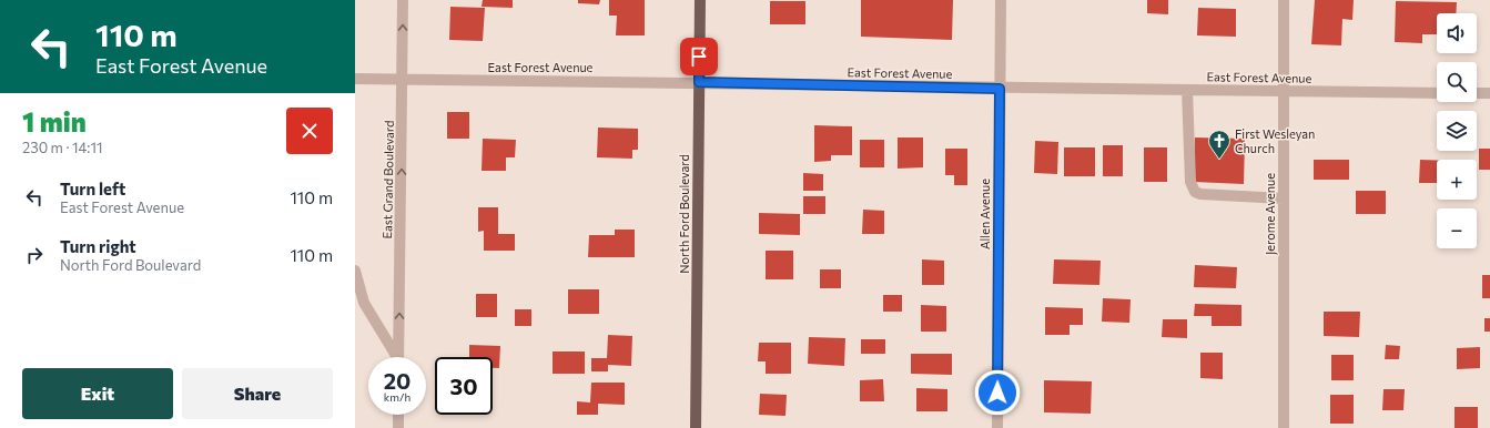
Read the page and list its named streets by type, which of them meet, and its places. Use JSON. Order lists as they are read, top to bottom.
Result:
{
  "streets": {
    "main road": ["North Ford Boulevard"],
    "street": [
      "East Forest Avenue",
      "East Grand Boulevard",
      "Allen Avenue",
      "Jerome Avenue"
    ]
  },
  "crossings": [
    ["East Forest Avenue", "East Grand Boulevard"],
    ["East Forest Avenue", "North Ford Boulevard"],
    ["East Forest Avenue", "Allen Avenue"],
    ["East Forest Avenue", "Jerome Avenue"]
  ],
  "one_way": ["East Grand Boulevard"],
  "places": {
    "church": ["First Wesleyan Church"]
  },
  "page": {
    "turn": ["110 m", "East Forest Avenue"],
    "map_buttons": ["+", "−"],
    "heading": ["1 min", "230 m · 14:11"],
    "list": [
      {
        "name": "Turn left",
        "note": "East Forest Avenue",
        "value": "110 m"
      },
      {
        "name": "Turn right",
        "note": "North Ford Boulevard",
        "value": "110 m"
      }
    ],
    "speed": "20 km/h",
    "limit": "30",
    "buttons": ["Exit", "Share"]
  }
}
